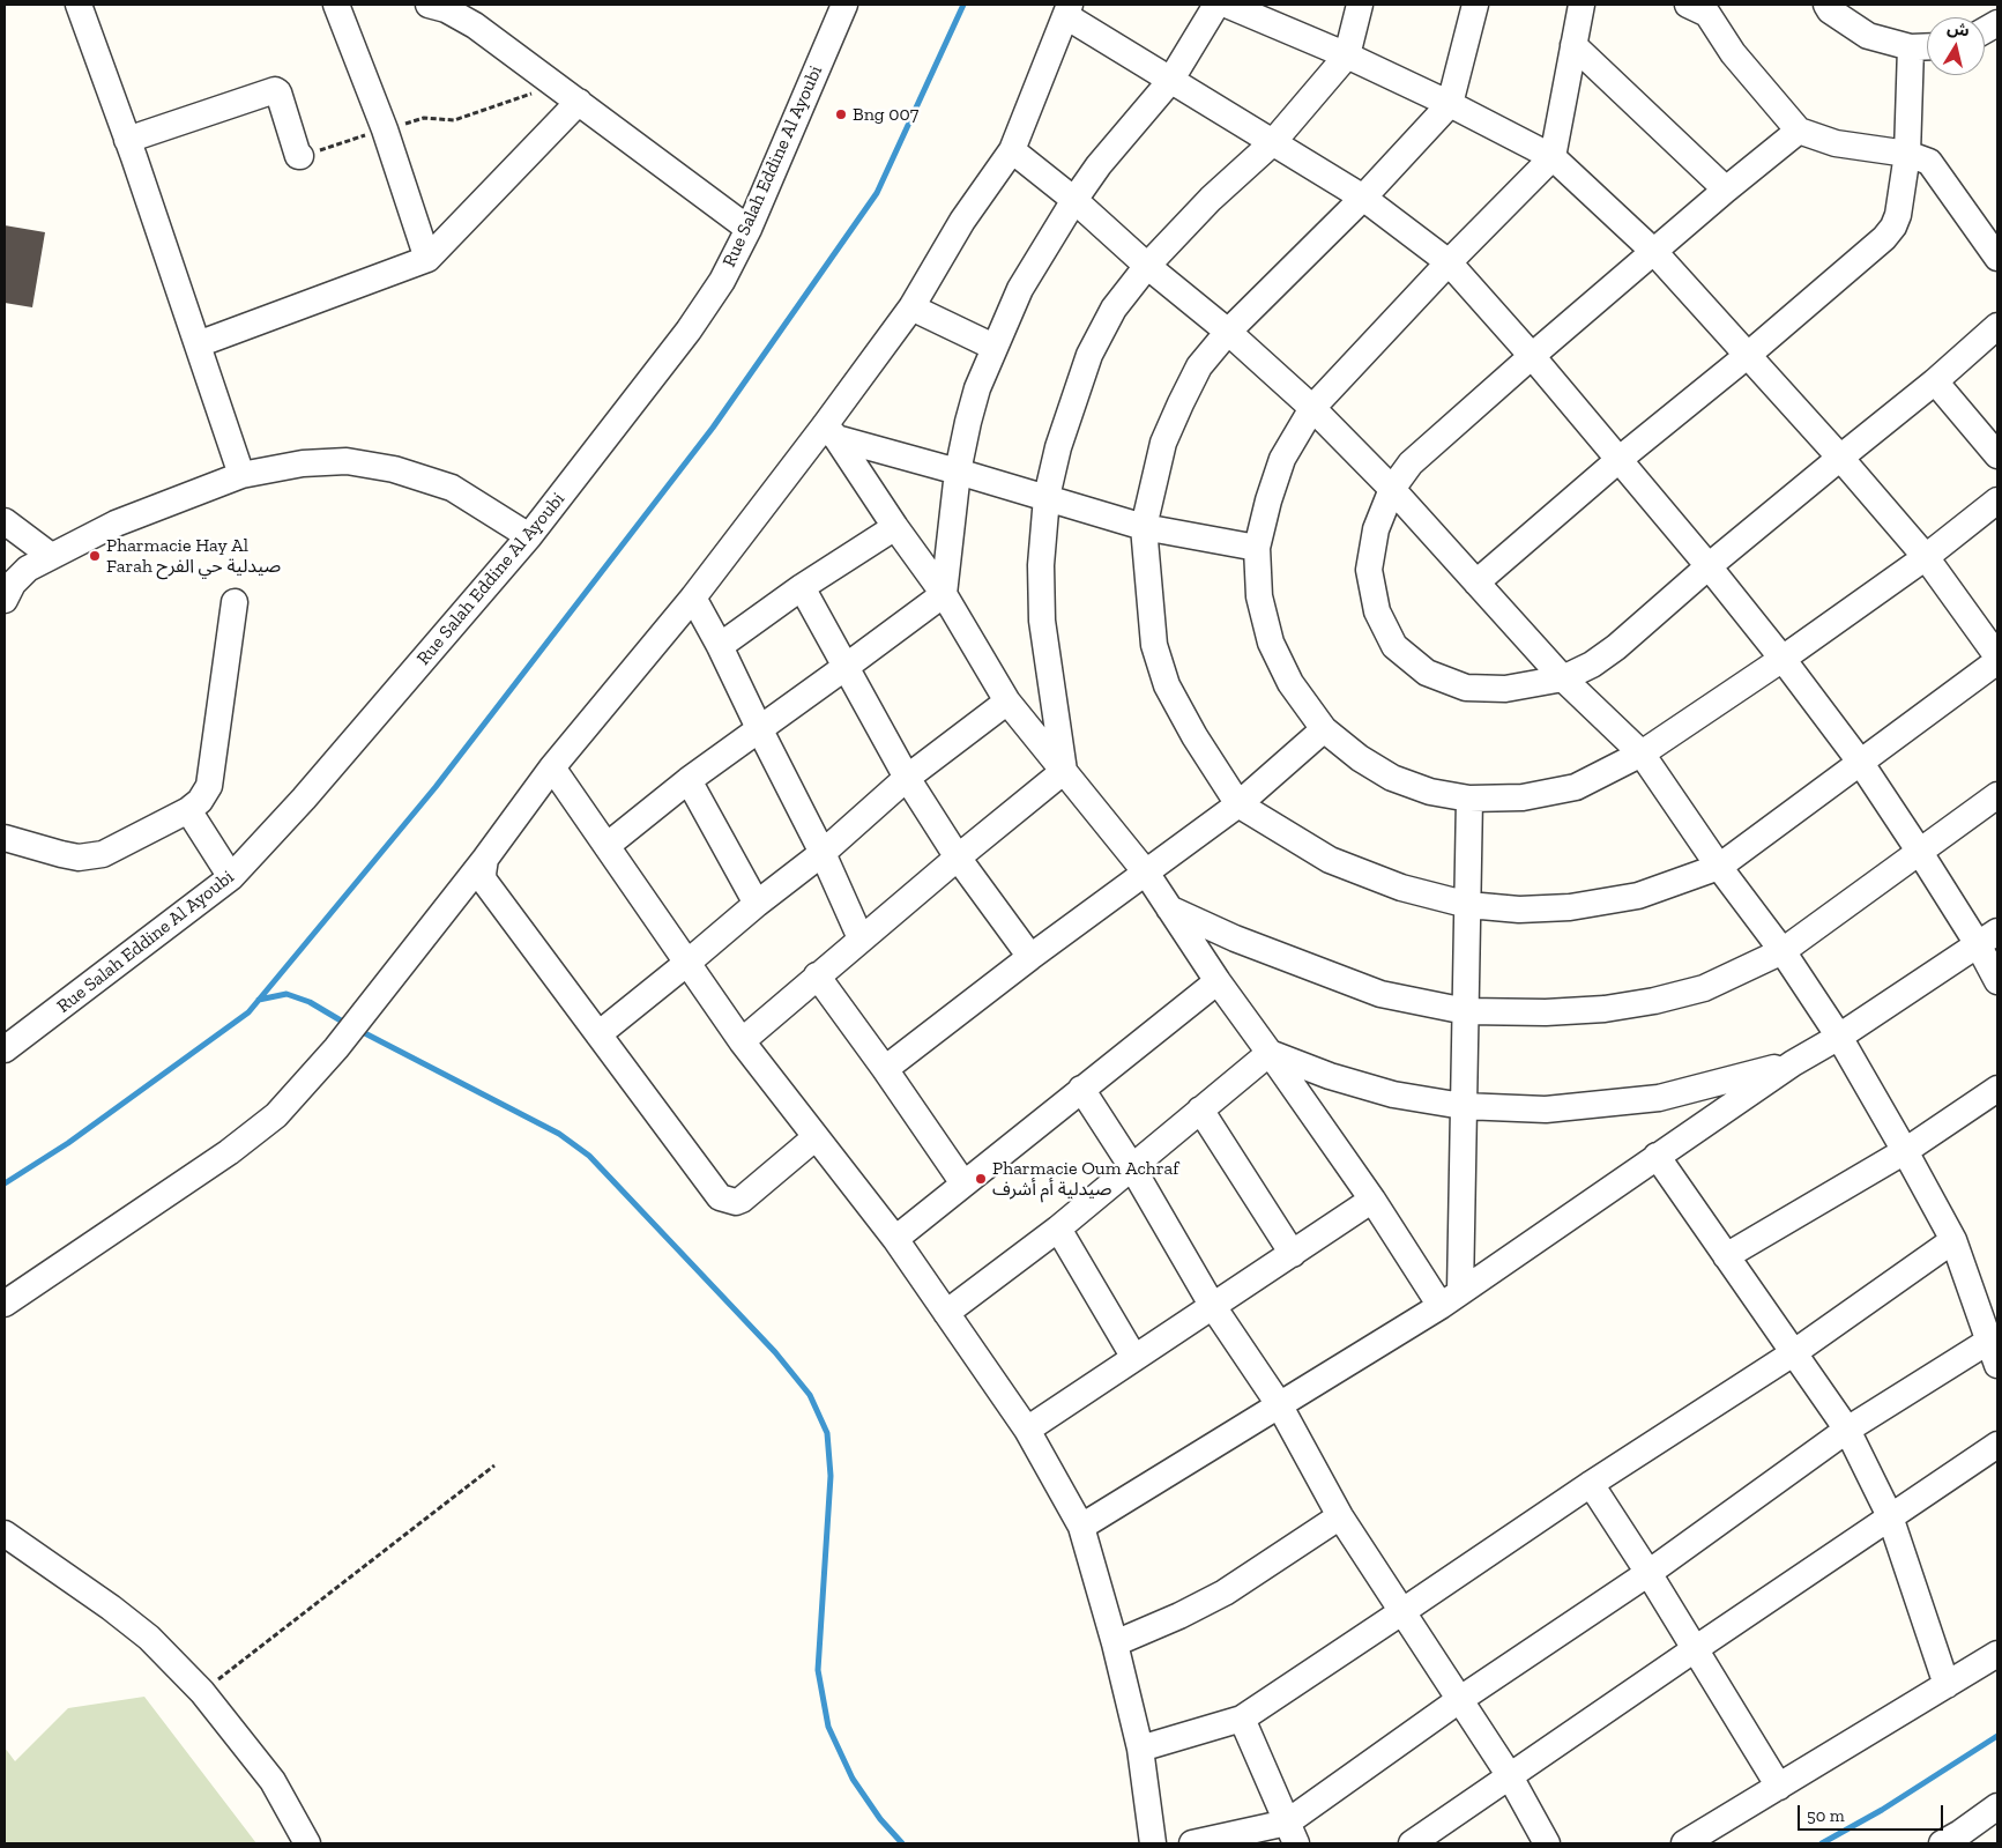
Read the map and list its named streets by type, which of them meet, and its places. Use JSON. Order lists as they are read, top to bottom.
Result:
{
  "streets": {
    "street": ["Rue Salah Eddine Al Ayoubi"]
  },
  "places": ["Bng 007", "Pharmacie Hay Al Farah صيدلية حي الفرح", "Pharmacie Oum Achraf صيدلية أم أشرف"],
  "scale_bar": "50 m",
  "north": "top"
}
